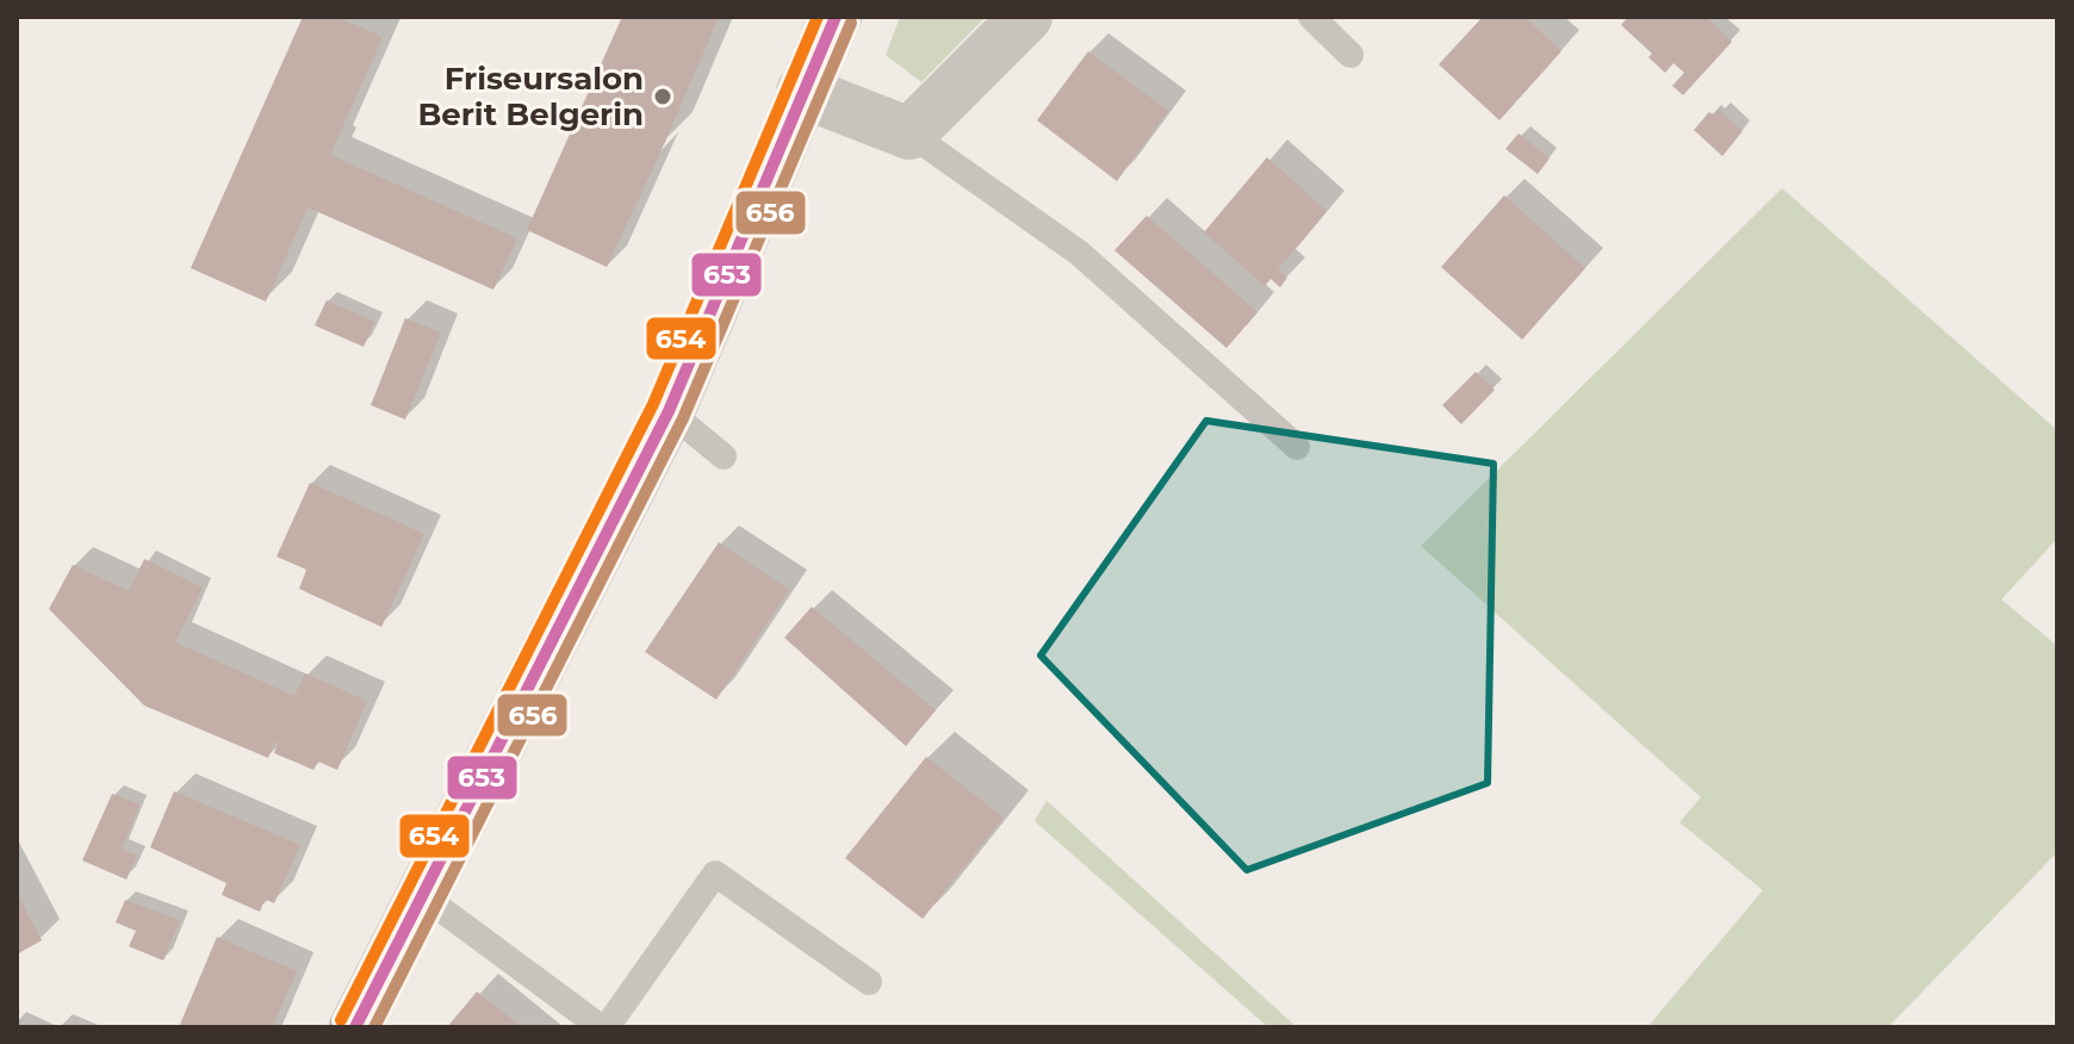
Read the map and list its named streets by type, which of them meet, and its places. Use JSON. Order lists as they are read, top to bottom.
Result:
{
  "places": ["Friseursalon Berit Belgerin"],
  "lines": ["transit line 653", "transit line 654", "transit line 656"]
}
